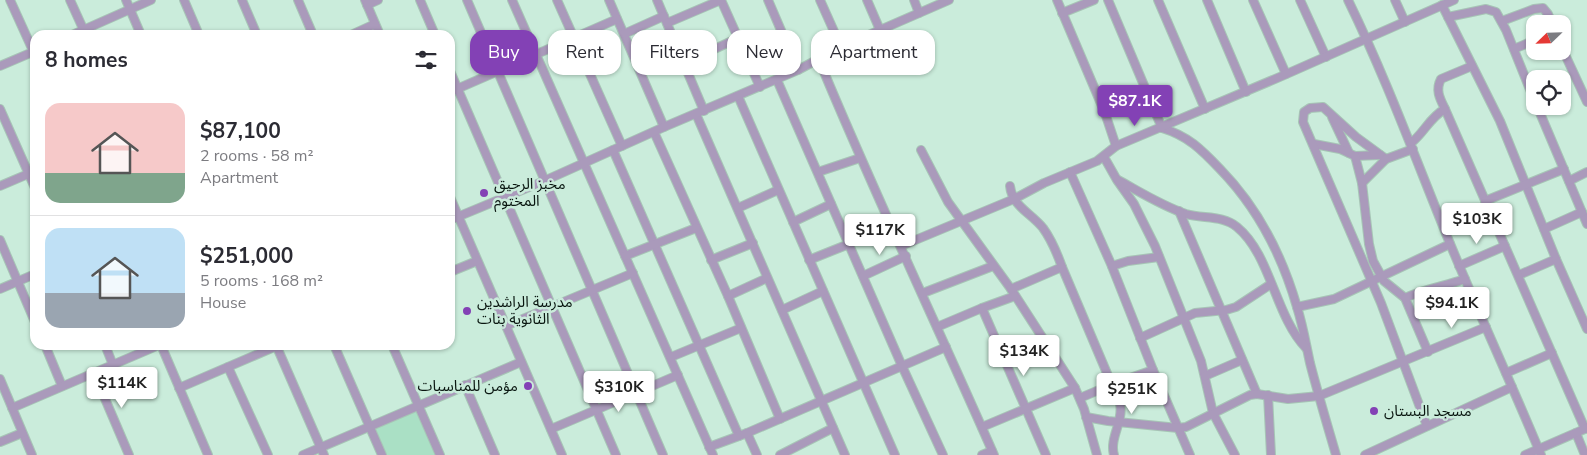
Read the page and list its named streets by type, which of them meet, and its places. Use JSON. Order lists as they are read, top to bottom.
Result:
{
  "places": [
    "مخبز الرحيق المختوم",
    "مدرسة الراشدين الثانوية بنات",
    "مؤمن للمناسبات",
    "مسجد البستان"
  ],
  "north": "bottom left",
  "page": {
    "chip": [
      "Buy",
      "Rent",
      "Filters",
      "New",
      "Apartment"
    ],
    "heading": "8 homes",
    "price": [
      "$87.1K",
      "$103K",
      "$117K",
      "$94.1K",
      "$134K",
      "$114K",
      "$310K",
      "$251K"
    ],
    "list": [
      {
        "name": "$87,100",
        "note": "2 rooms · 58 m² · Apartment"
      },
      {
        "name": "$251,000",
        "note": "5 rooms · 168 m² · House"
      }
    ]
  }
}
